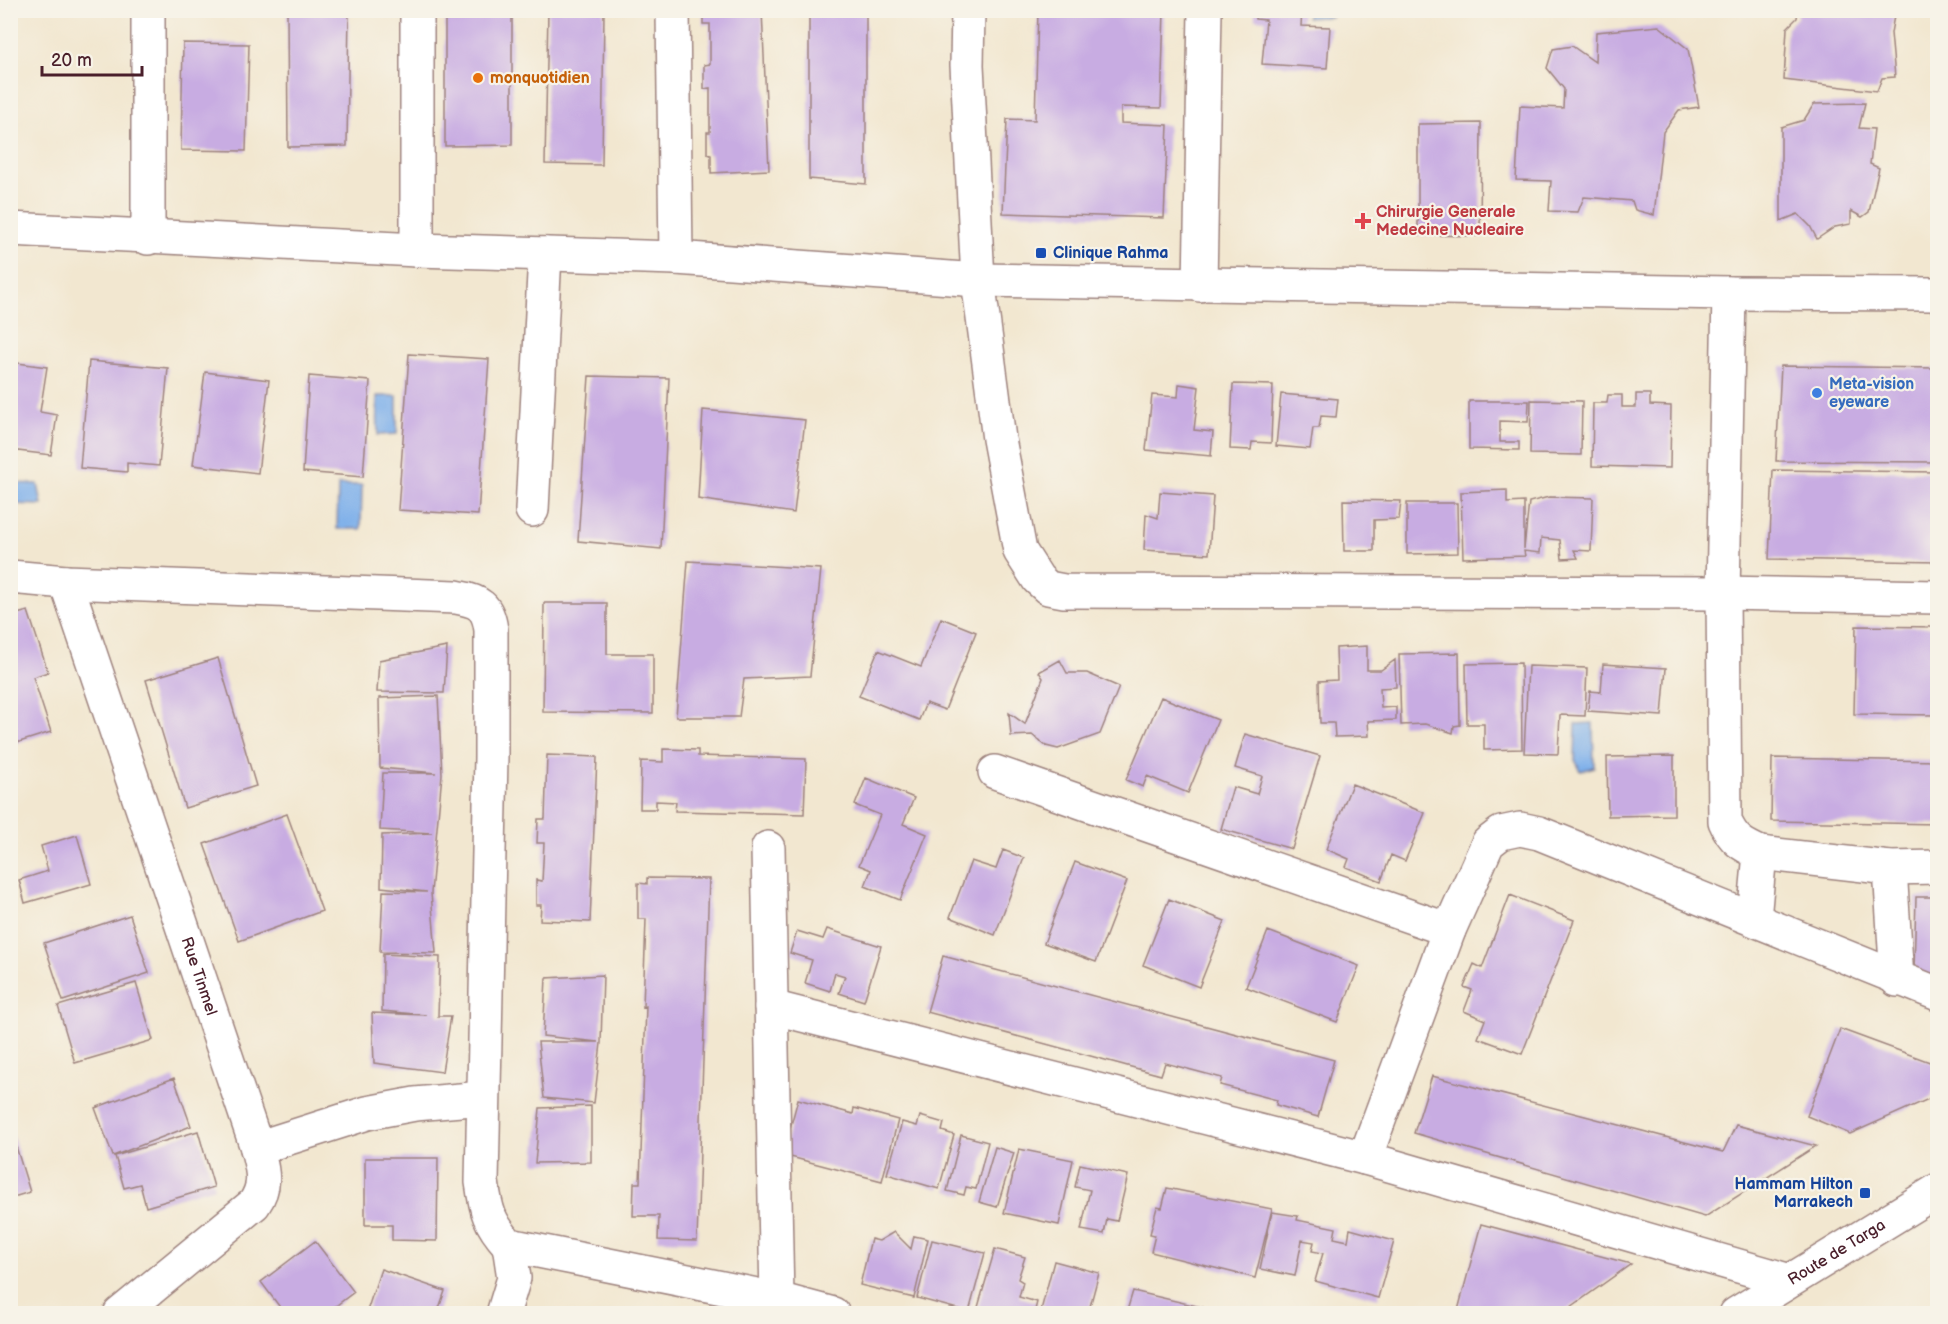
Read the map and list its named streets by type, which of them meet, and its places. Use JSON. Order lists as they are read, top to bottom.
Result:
{
  "streets": {
    "street": ["Rue Tinmel", "Route de Targa"]
  },
  "places": {
    "other": ["monquotidien", "Meta-vision eyeware"],
    "health": ["Chirurgie Generale Medecine Nucleaire"],
    "transit": ["Clinique Rahma", "Hammam Hilton Marrakech"]
  },
  "scale_bar": "20 m"
}
